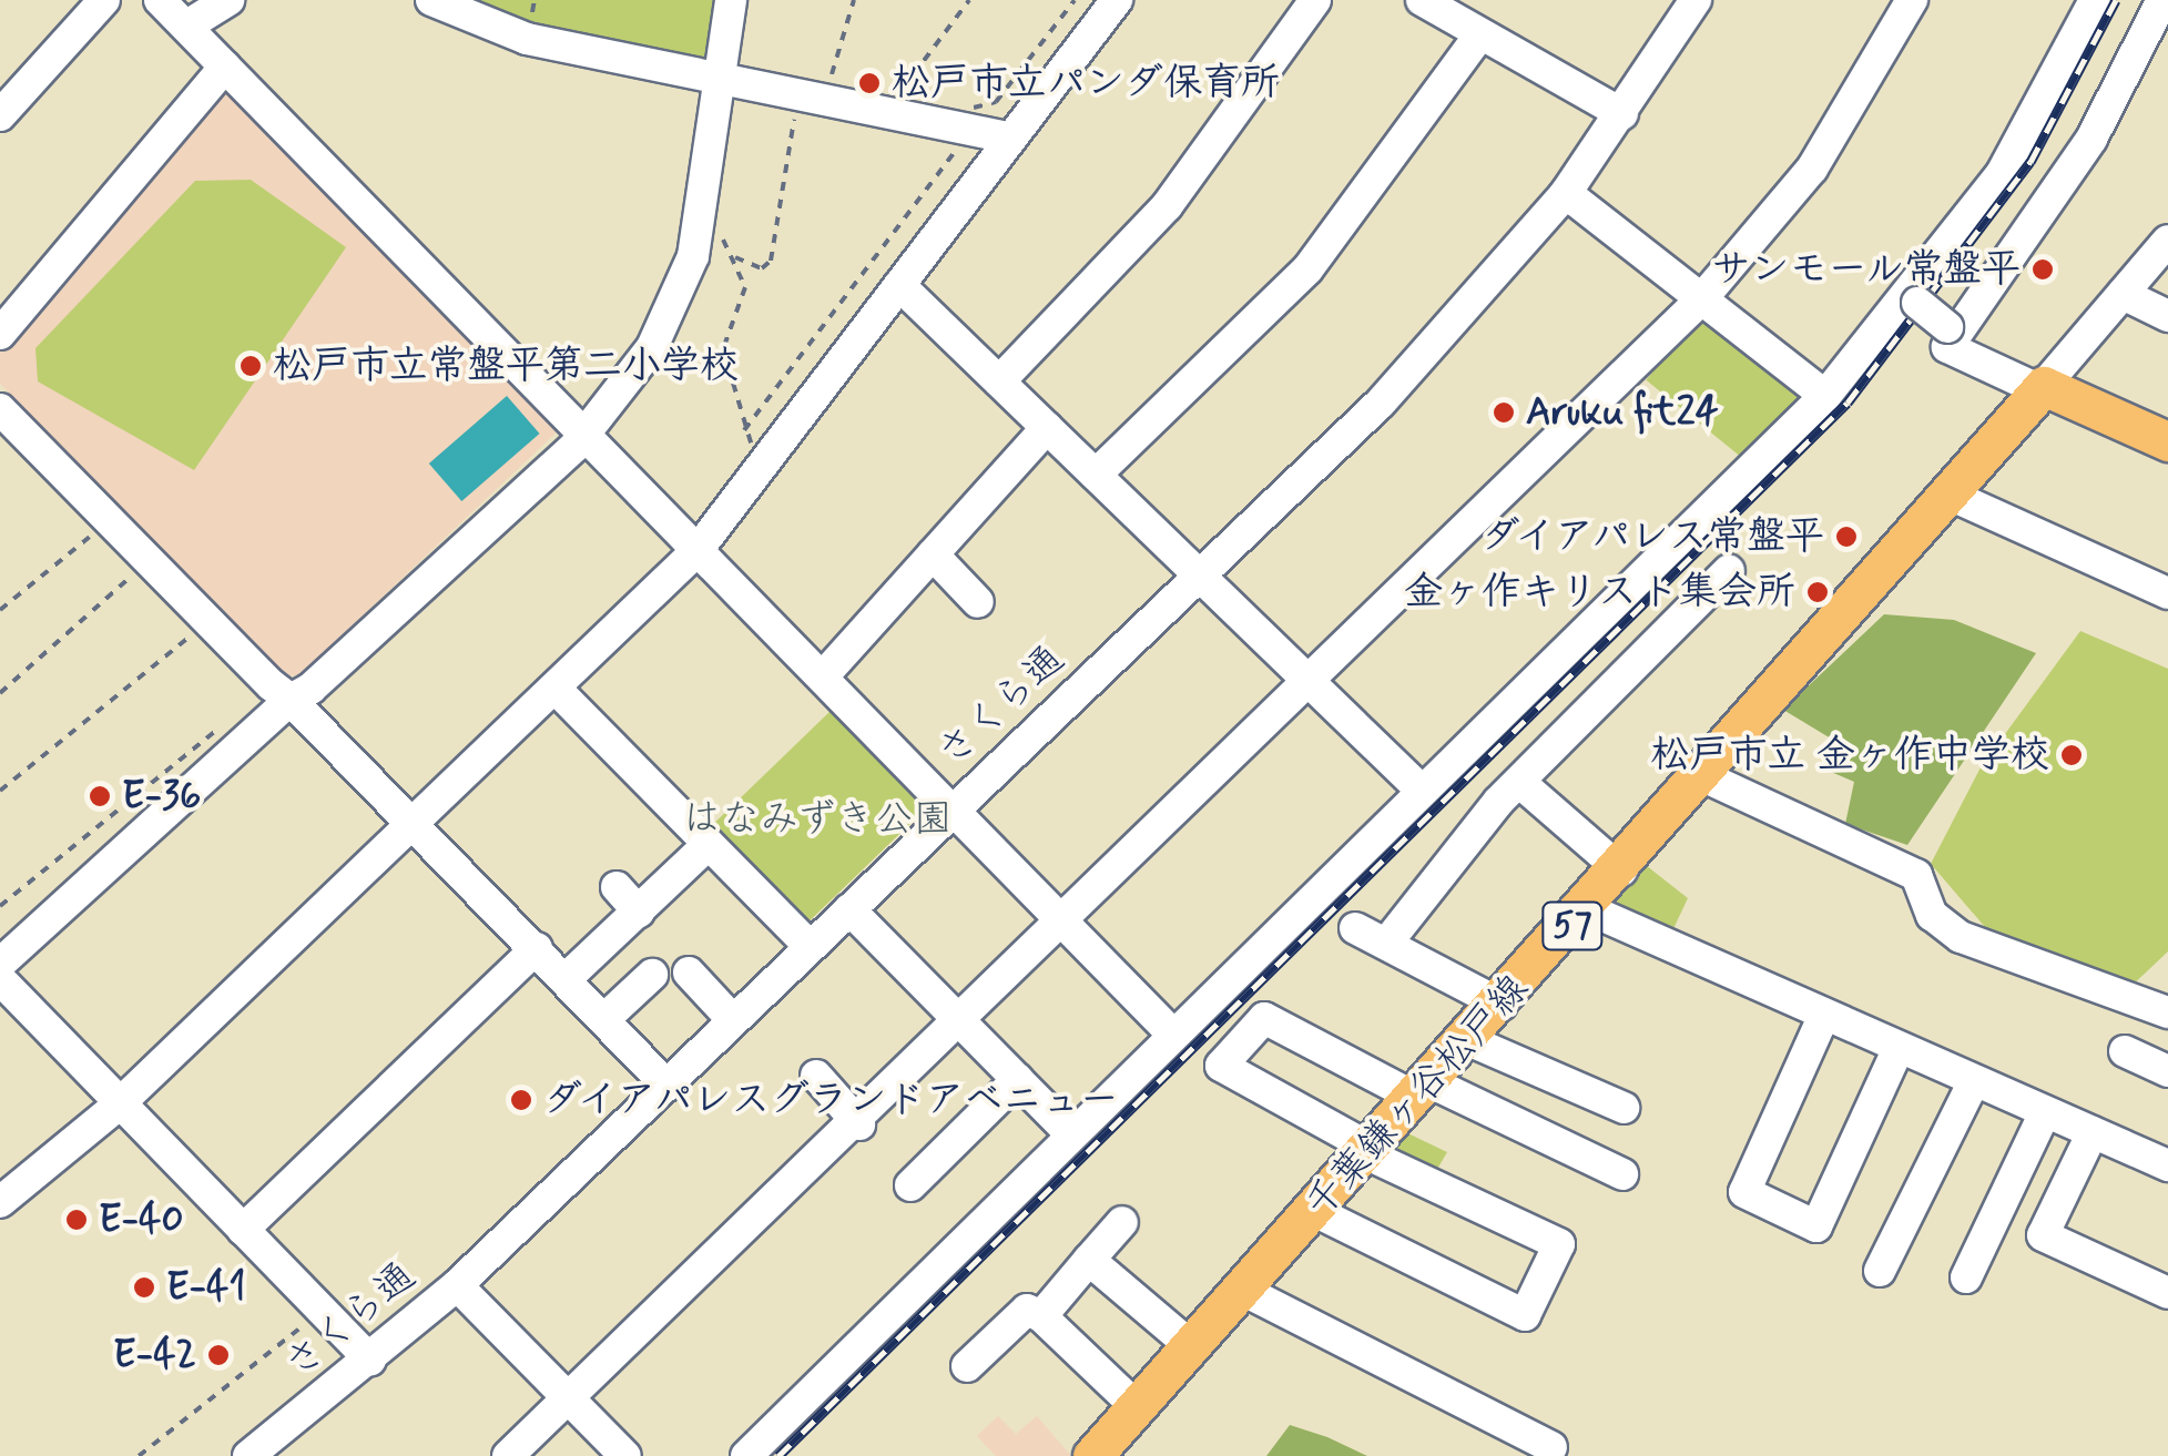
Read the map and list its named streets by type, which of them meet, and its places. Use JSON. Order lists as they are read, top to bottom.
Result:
{
  "streets": {
    "main road": ["57", "千葉鎌ヶ谷松戸線"],
    "street": ["さくら通"]
  },
  "parks": ["はなみずき公園"],
  "places": [
    "松戸市立パンダ保育所",
    "サンモール常盤平",
    "松戸市立常盤平第二小学校",
    "Aruku fit24",
    "ダイアパレス常盤平",
    "金ヶ作キリスト集会所",
    "松戸市立 金ヶ作中学校",
    "E-36",
    "ダイアパレスグランドアベニュー",
    "E-40",
    "E-41",
    "E-42"
  ]
}
